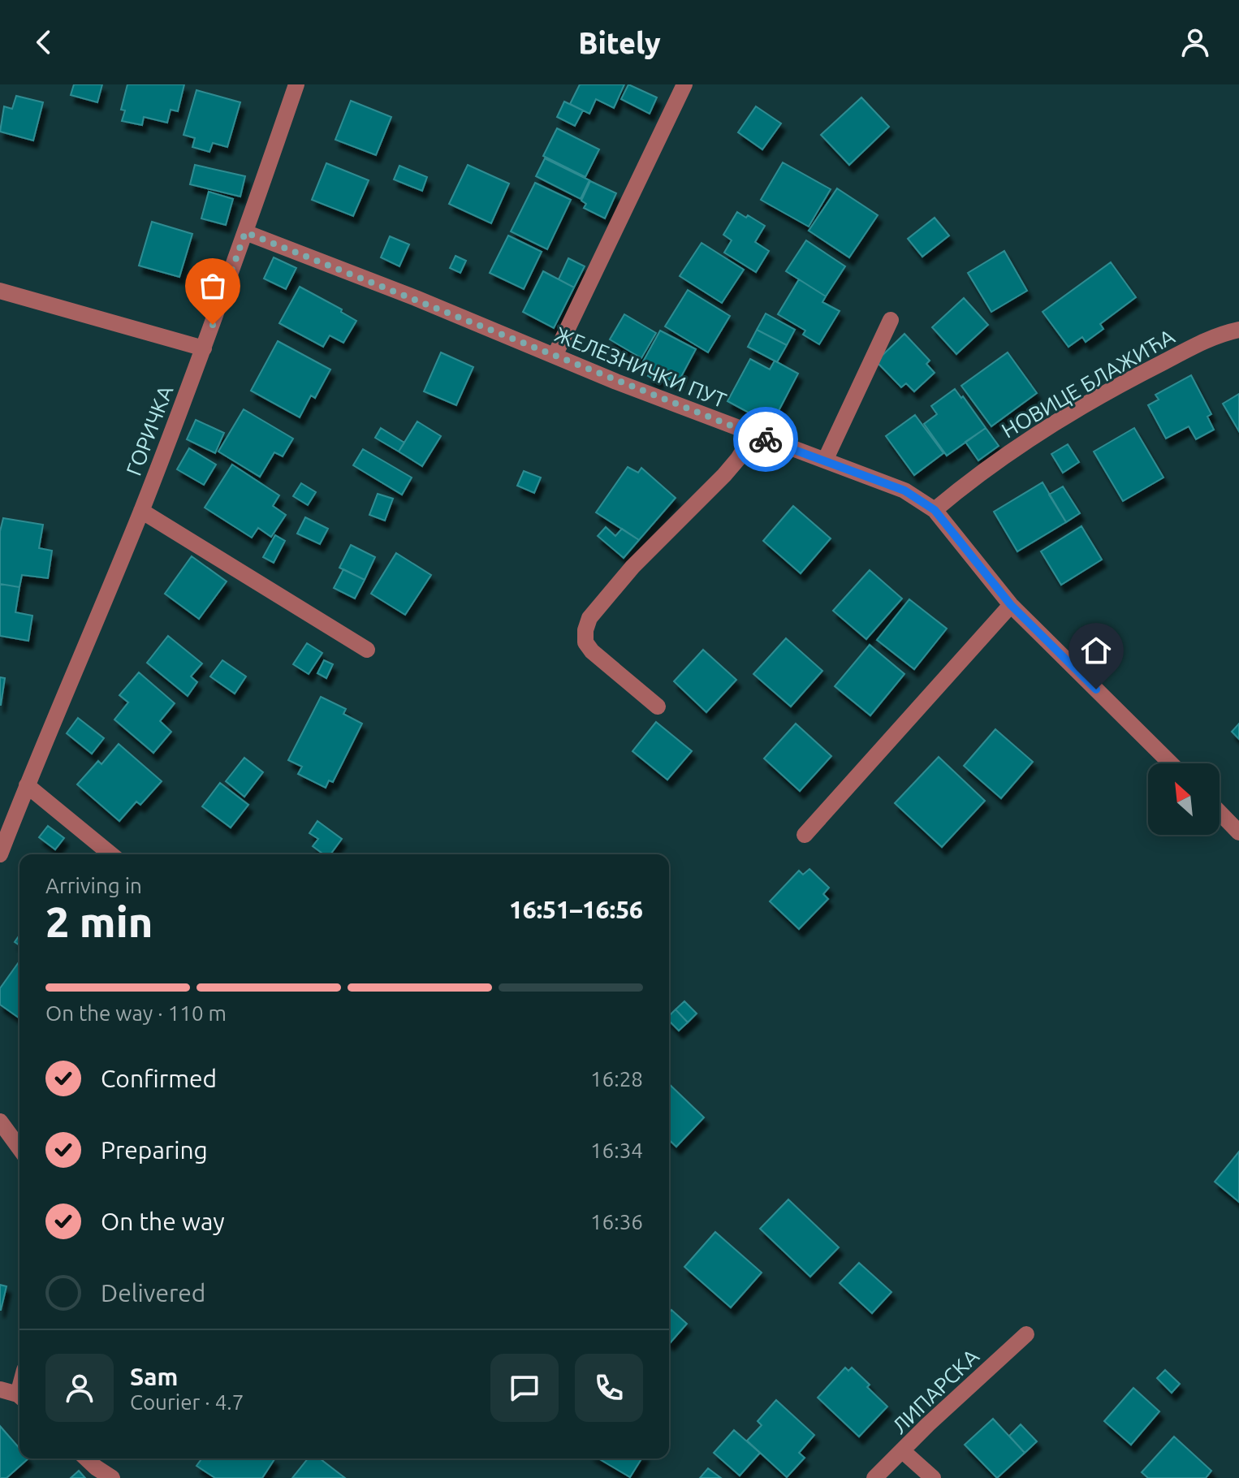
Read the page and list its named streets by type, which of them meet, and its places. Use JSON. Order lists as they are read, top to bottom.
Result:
{
  "streets": {
    "street": [
      "ЖЕЛЕЗНИЧКИ ПУТ",
      "НОВИЦЕ БЛАЖИЋА",
      "ГОРИЧКА",
      "ЛИПАРСКА"
    ]
  },
  "crossings": [
    ["ЖЕЛЕЗНИЧКИ ПУТ", "НОВИЦЕ БЛАЖИЋА"],
    ["ЖЕЛЕЗНИЧКИ ПУТ", "ГОРИЧКА"]
  ],
  "north": "top left",
  "page": {
    "header": "Bitely",
    "heading": ["2 min", "Arriving in", "16:51–16:56"],
    "panel": ["Sam", "Courier · 4.7"],
    "bar": "On the way · 110 m",
    "list": [
      ["Confirmed", "16:28"],
      ["Preparing", "16:34"],
      ["On the way", "16:36"],
      "Delivered"
    ]
  }
}
